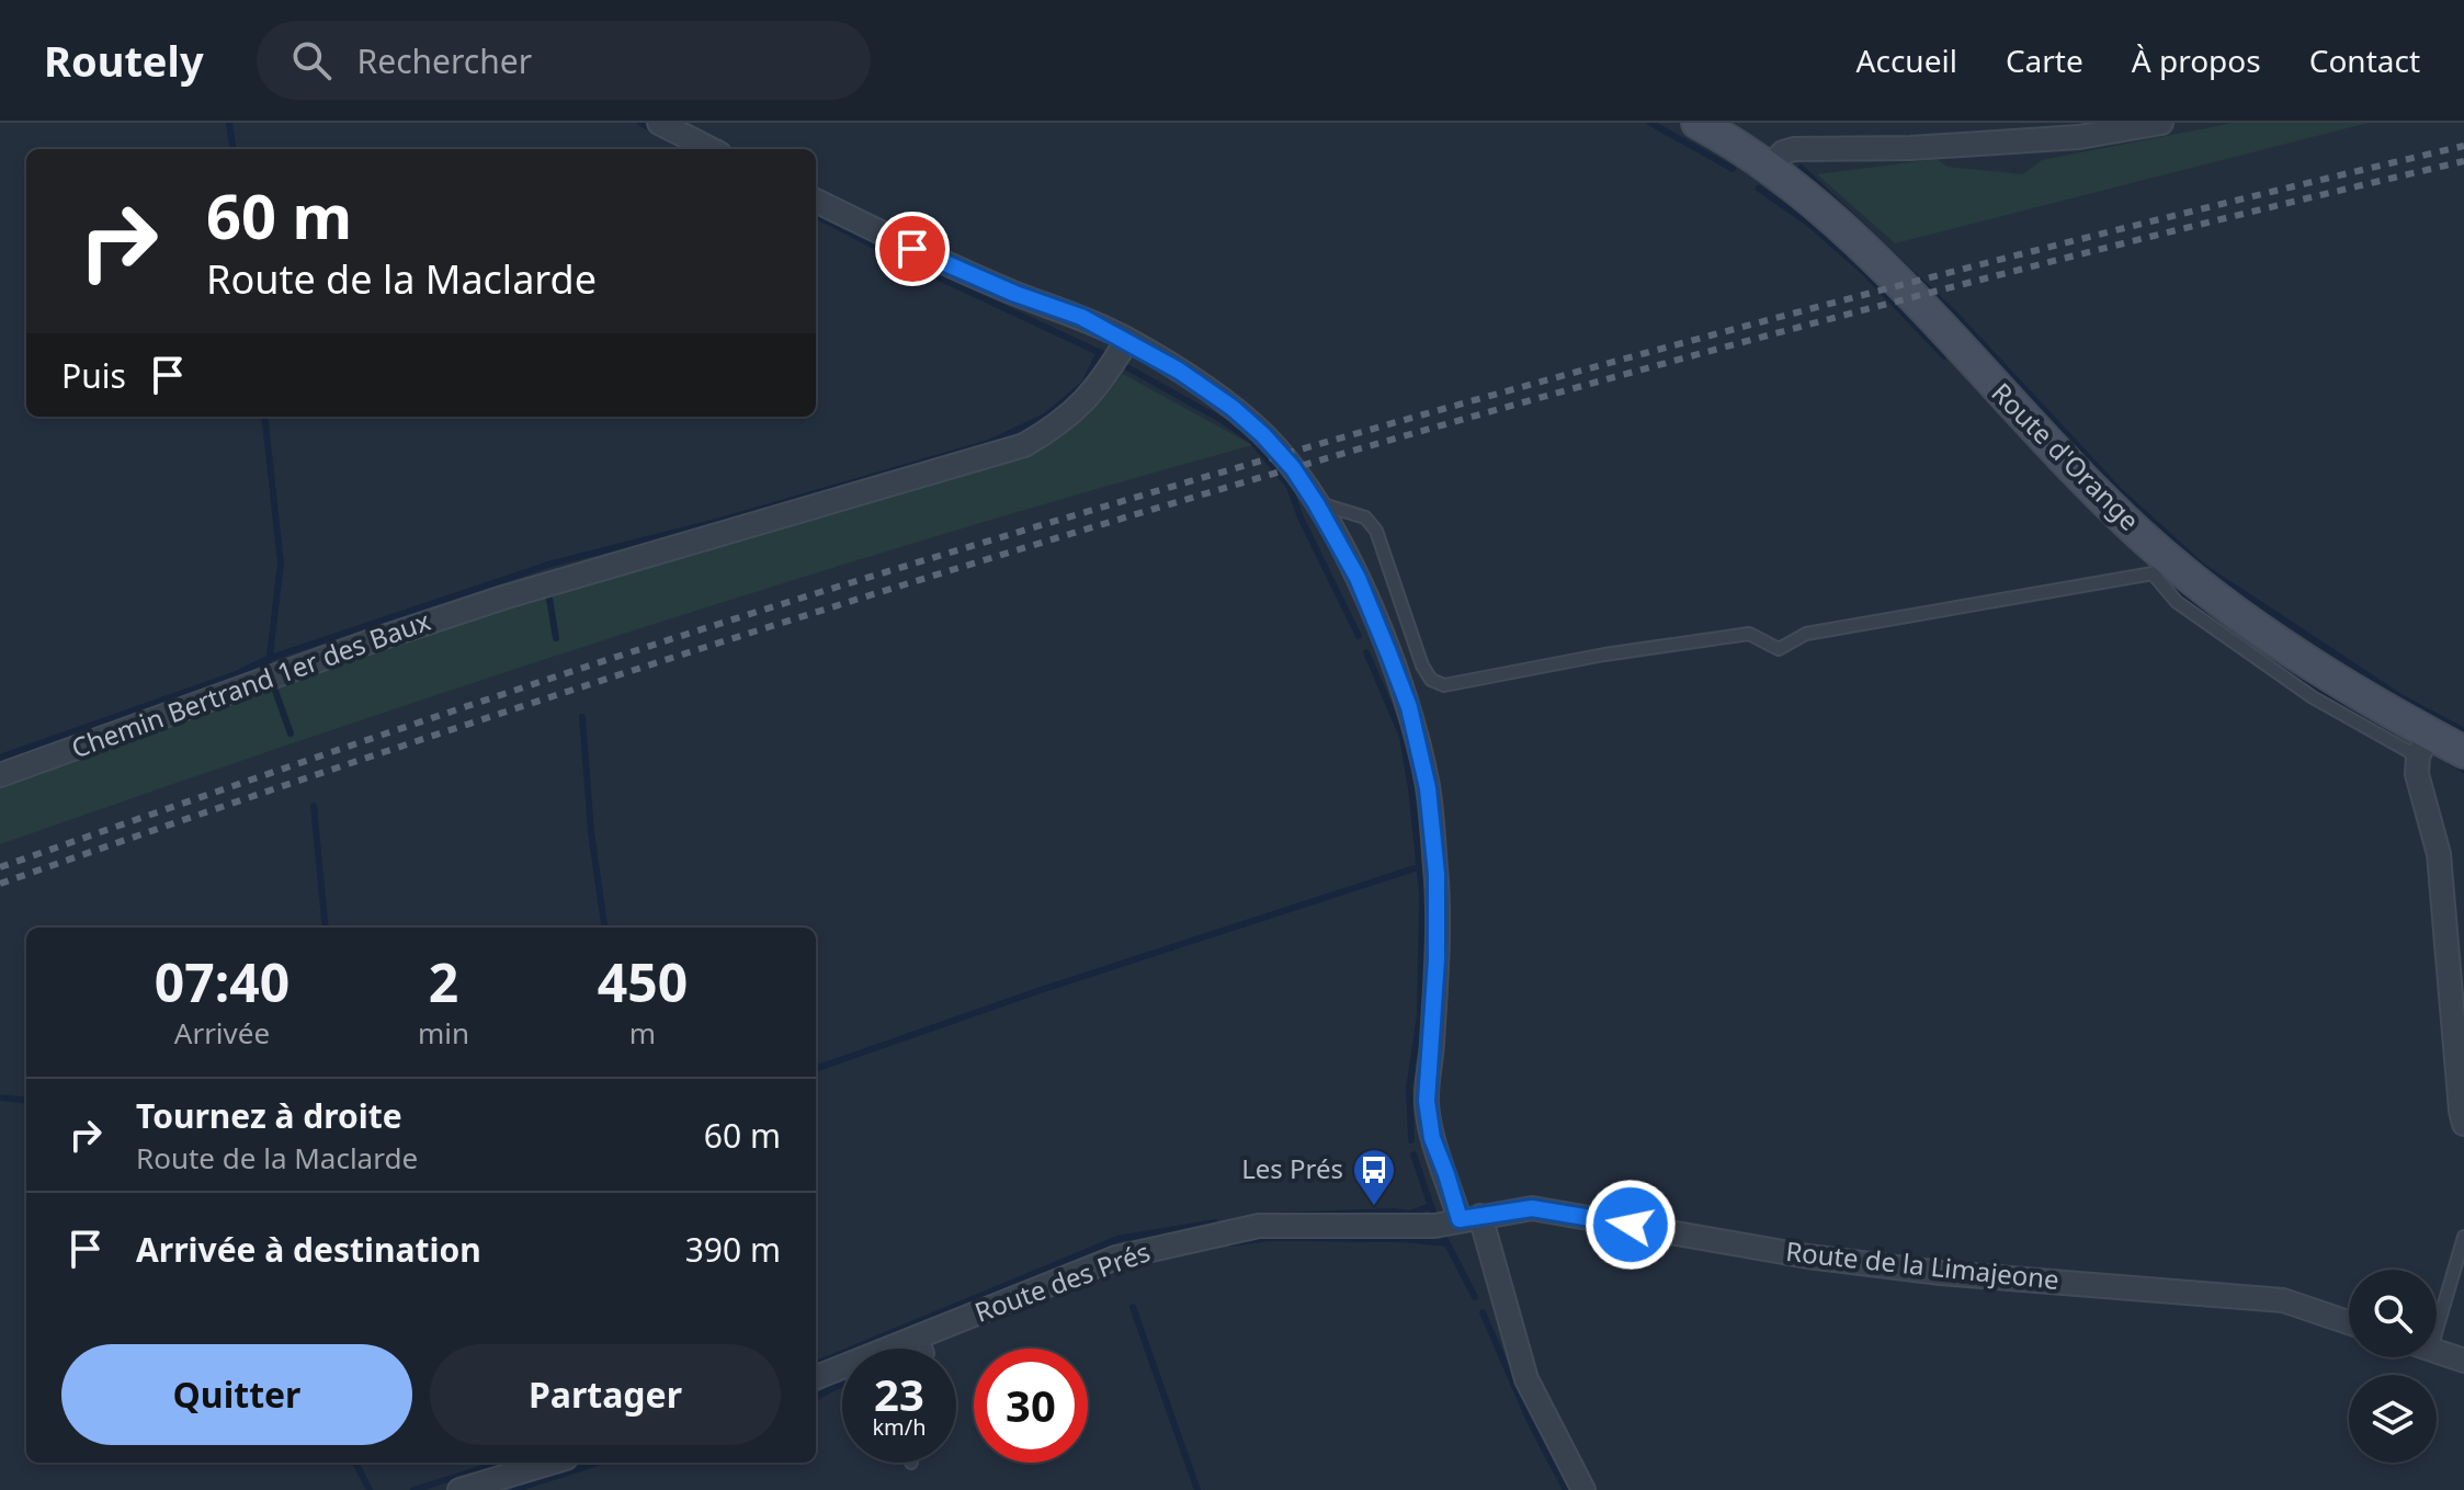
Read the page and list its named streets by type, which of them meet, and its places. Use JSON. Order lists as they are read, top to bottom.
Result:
{
  "streets": {
    "street": [
      "Route d'Orange",
      "Chemin Bertrand 1er des Baux",
      "Route de la Limajeone",
      "Route des Prés"
    ]
  },
  "crossings": [
    ["Route de la Limajeone", "Route des Prés"]
  ],
  "places": {
    "bus stop": ["Les Prés"]
  },
  "page": {
    "header": "Routely",
    "search": "Rechercher",
    "nav": [
      "Accueil",
      "Carte",
      "À propos",
      "Contact"
    ],
    "turn": ["60 m", "Route de la Maclarde"],
    "then": "Puis",
    "eta": [
      "07:40",
      "Arrivée",
      "2",
      "min",
      "450",
      "m"
    ],
    "list": [
      {
        "name": "Tournez à droite",
        "note": "Route de la Maclarde",
        "value": "60 m"
      },
      {
        "name": "Arrivée à destination",
        "value": "390 m"
      }
    ],
    "buttons": ["Quitter", "Partager"],
    "speed": "23 km/h",
    "limit": "30"
  }
}
